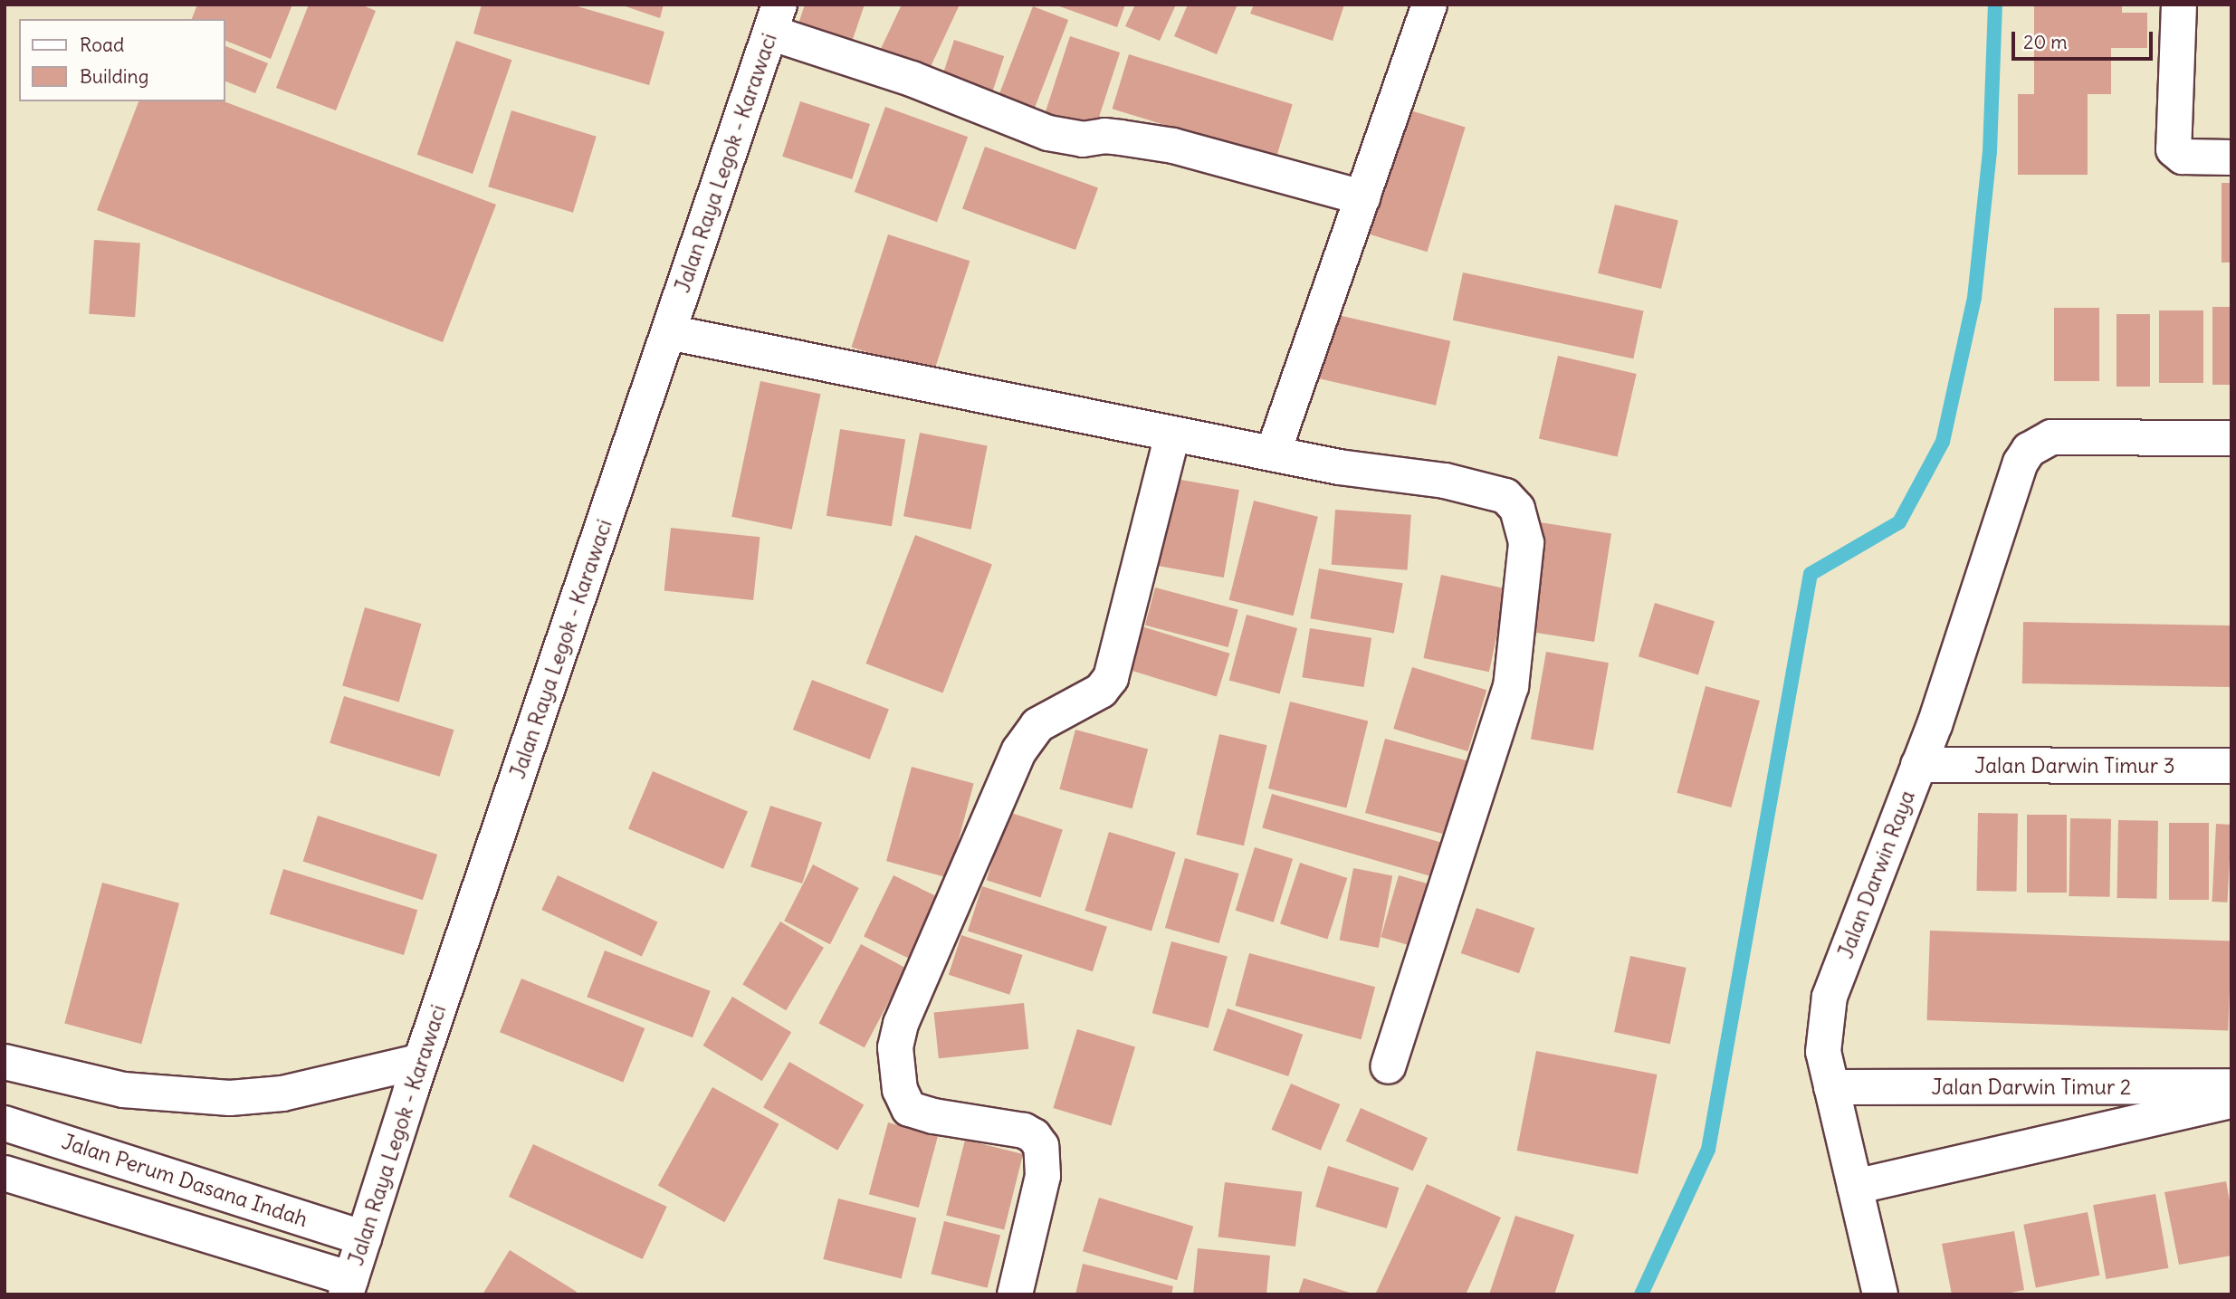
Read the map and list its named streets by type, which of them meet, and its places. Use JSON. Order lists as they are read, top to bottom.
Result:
{
  "streets": {
    "street": [
      "Jalan Raya Legok - Karawaci",
      "Jalan Darwin Timur 3",
      "Jalan Darwin Raya",
      "Jalan Darwin Timur 2",
      "Jalan Perum Dasana Indah"
    ]
  },
  "crossings": [
    ["Jalan Raya Legok - Karawaci", "Jalan Perum Dasana Indah"],
    ["Jalan Darwin Timur 3", "Jalan Darwin Raya"],
    ["Jalan Darwin Raya", "Jalan Darwin Timur 2"]
  ],
  "legend": ["Road", "Building"],
  "scale_bar": "20 m"
}
